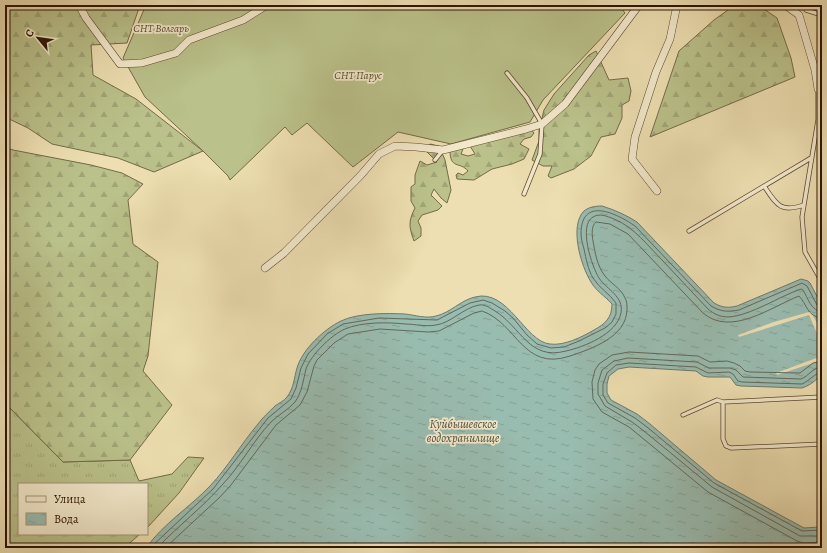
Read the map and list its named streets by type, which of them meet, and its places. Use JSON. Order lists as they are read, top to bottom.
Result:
{
  "water": ["Куйбышевское водохранилище"],
  "parks": ["СНТ Волгарь", "СНТ Парус"],
  "legend": ["Улица", "Вода"],
  "north": "top left"
}
